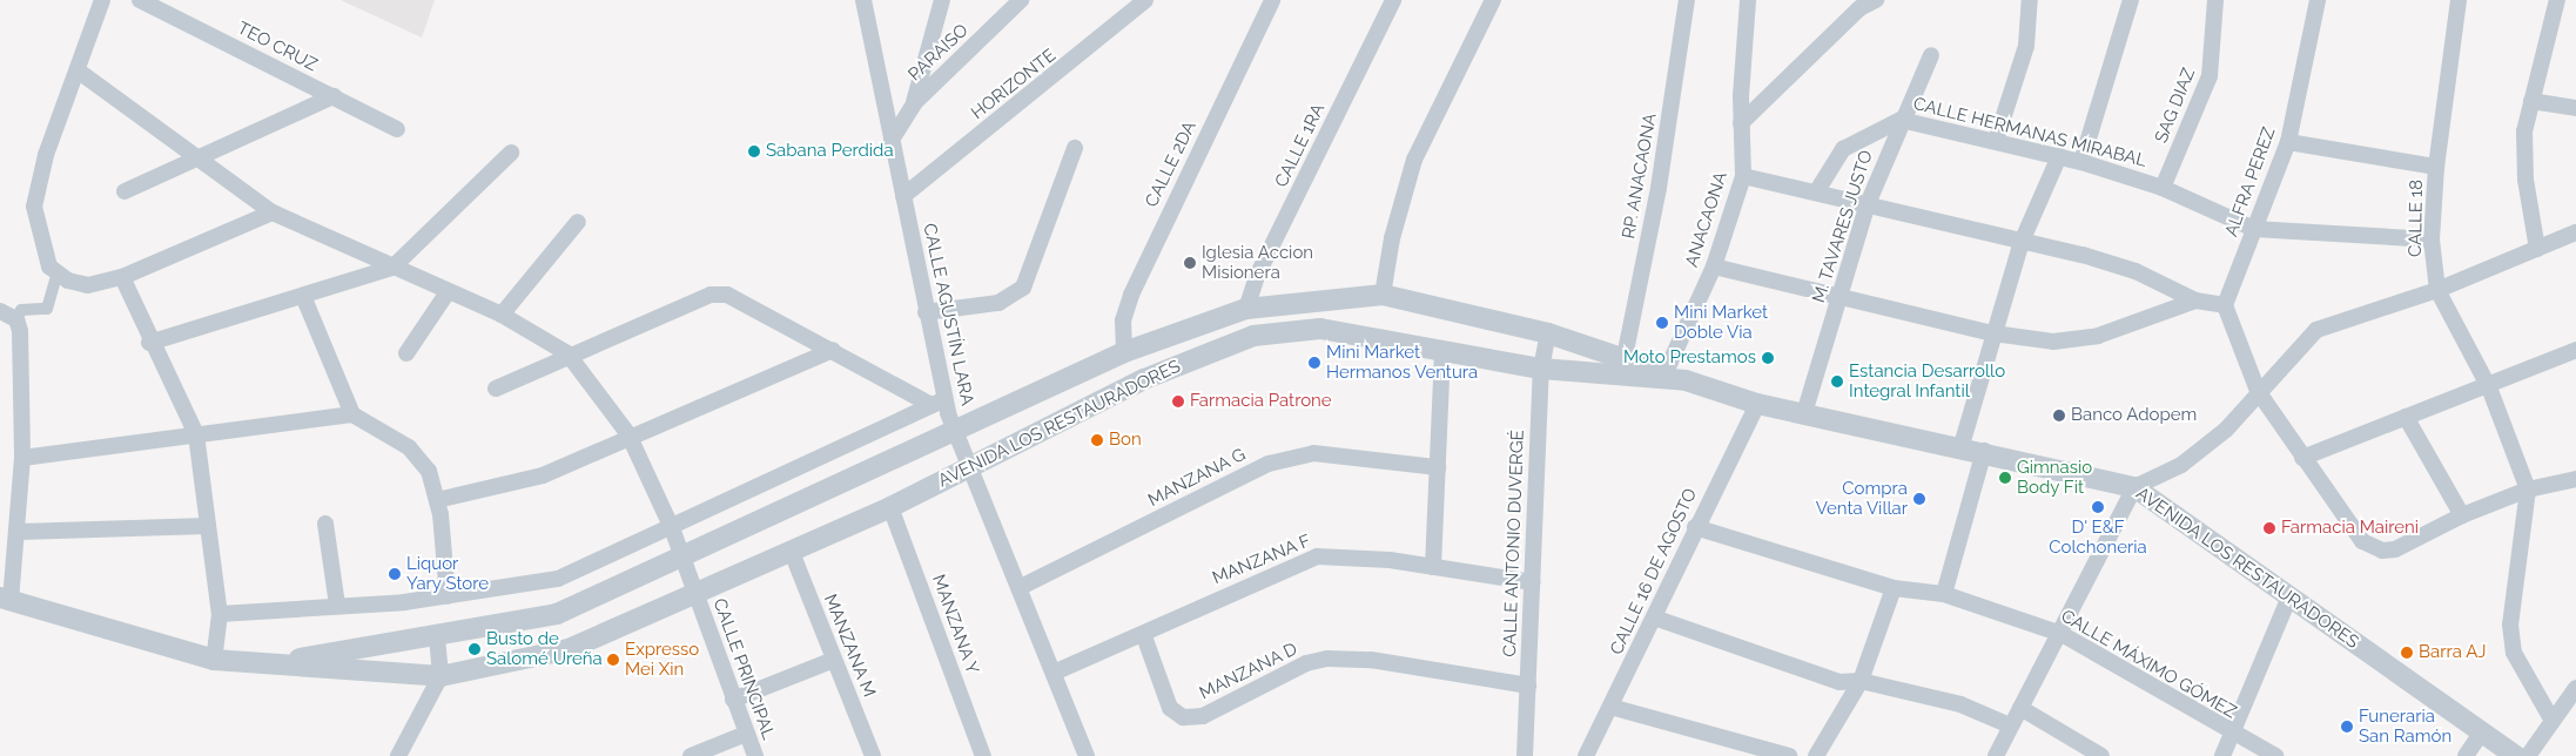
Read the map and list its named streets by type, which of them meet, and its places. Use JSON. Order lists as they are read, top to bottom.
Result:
{
  "streets": {
    "street": [
      "TEO CRUZ",
      "PARAISO",
      "HORIZONTE",
      "SAG DIAZ",
      "CALLE HERMANAS MIRABAL",
      "CALLE 1RA",
      "CALLE 2DA",
      "RP. ANACAONA",
      "ALFRA PEREZ",
      "CALLE 18",
      "ANACAONA",
      "M. TAVARES JUSTO",
      "CALLE AGUSTÍN LARA",
      "AVENIDA LOS RESTAURADORES",
      "MANZANA G",
      "CALLE ANTONIO DUVERGÉ",
      "MANZANA F",
      "CALLE 16 DE AGOSTO",
      "MANZANA Y",
      "MANZANA M",
      "CALLE MÁXIMO GÓMEZ",
      "CALLE PRINCIPAL",
      "MANZANA D"
    ]
  },
  "crossings": [
    ["PARAISO", "CALLE AGUSTÍN LARA"],
    ["HORIZONTE", "CALLE AGUSTÍN LARA"],
    ["SAG DIAZ", "CALLE HERMANAS MIRABAL"],
    ["CALLE HERMANAS MIRABAL", "ALFRA PEREZ"],
    ["CALLE HERMANAS MIRABAL", "CALLE 18"],
    ["CALLE HERMANAS MIRABAL", "M. TAVARES JUSTO"],
    ["M. TAVARES JUSTO", "AVENIDA LOS RESTAURADORES"],
    ["CALLE AGUSTÍN LARA", "AVENIDA LOS RESTAURADORES"],
    ["CALLE AGUSTÍN LARA", "MANZANA G"],
    ["CALLE AGUSTÍN LARA", "MANZANA F"],
    ["AVENIDA LOS RESTAURADORES", "CALLE ANTONIO DUVERGÉ"],
    ["AVENIDA LOS RESTAURADORES", "CALLE 16 DE AGOSTO"],
    ["AVENIDA LOS RESTAURADORES", "MANZANA Y"],
    ["AVENIDA LOS RESTAURADORES", "MANZANA M"],
    ["AVENIDA LOS RESTAURADORES", "CALLE PRINCIPAL"],
    ["CALLE ANTONIO DUVERGÉ", "MANZANA F"],
    ["CALLE ANTONIO DUVERGÉ", "MANZANA D"],
    ["MANZANA F", "MANZANA D"],
    ["CALLE 16 DE AGOSTO", "CALLE MÁXIMO GÓMEZ"]
  ],
  "places": [
    "Sabana Perdida",
    "Iglesia Accion Misionera",
    "Mini Market Doble Via",
    "Moto Prestamos",
    "Mini Market Hermanos Ventura",
    "Estancia Desarrollo Integral Infantil",
    "Farmacia Patrone",
    "Banco Adopem",
    "Bon",
    "Gimnasio Body Fit",
    "Compra Venta Villar",
    "D' E&F Colchoneria",
    "Farmacia Maireni",
    "Liquor Yary Store",
    "Busto de Salomé Ureña",
    "Barra AJ",
    "Expresso Mei Xin",
    "Funeraria San Ramón"
  ]
}
